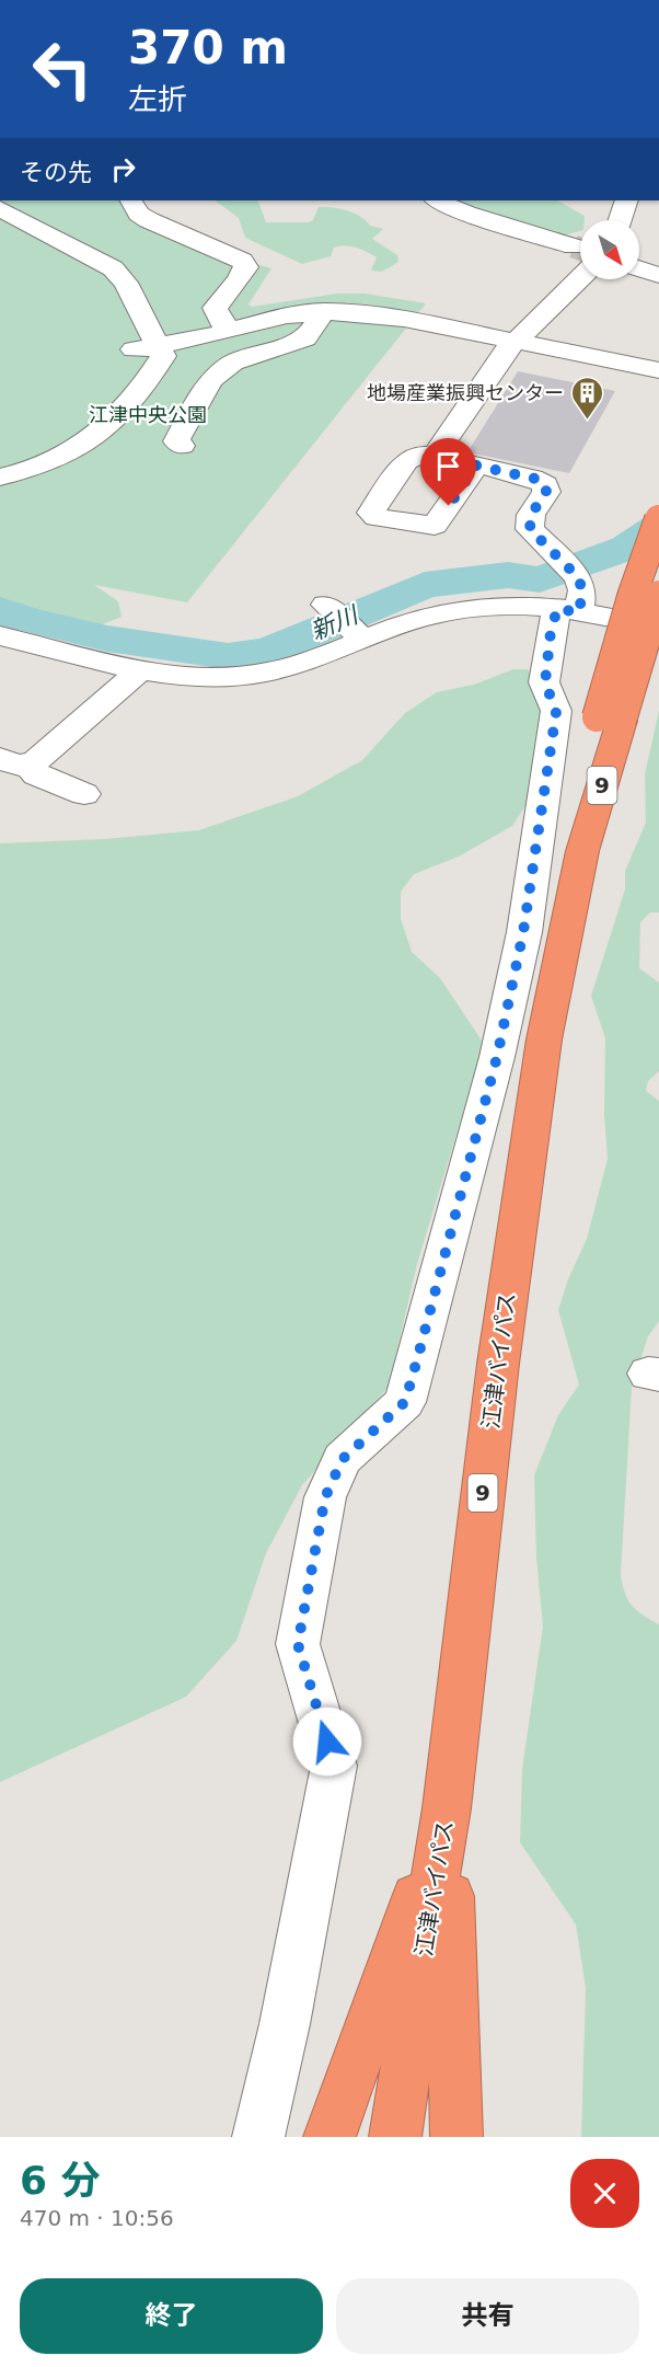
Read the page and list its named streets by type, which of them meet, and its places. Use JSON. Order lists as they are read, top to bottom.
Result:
{
  "streets": {
    "highway": ["9", "江津バイパス"]
  },
  "crossings": [
    ["9", "江津バイパス"]
  ],
  "water": ["新川"],
  "parks": ["江津中央公園"],
  "places": {
    "building": ["地場産業振興センター"]
  },
  "north": "bottom right",
  "page": {
    "turn": ["370 m", "左折"],
    "then": "その先",
    "heading": ["6 分", "470 m · 10:56"],
    "buttons": ["終了", "共有"]
  }
}
